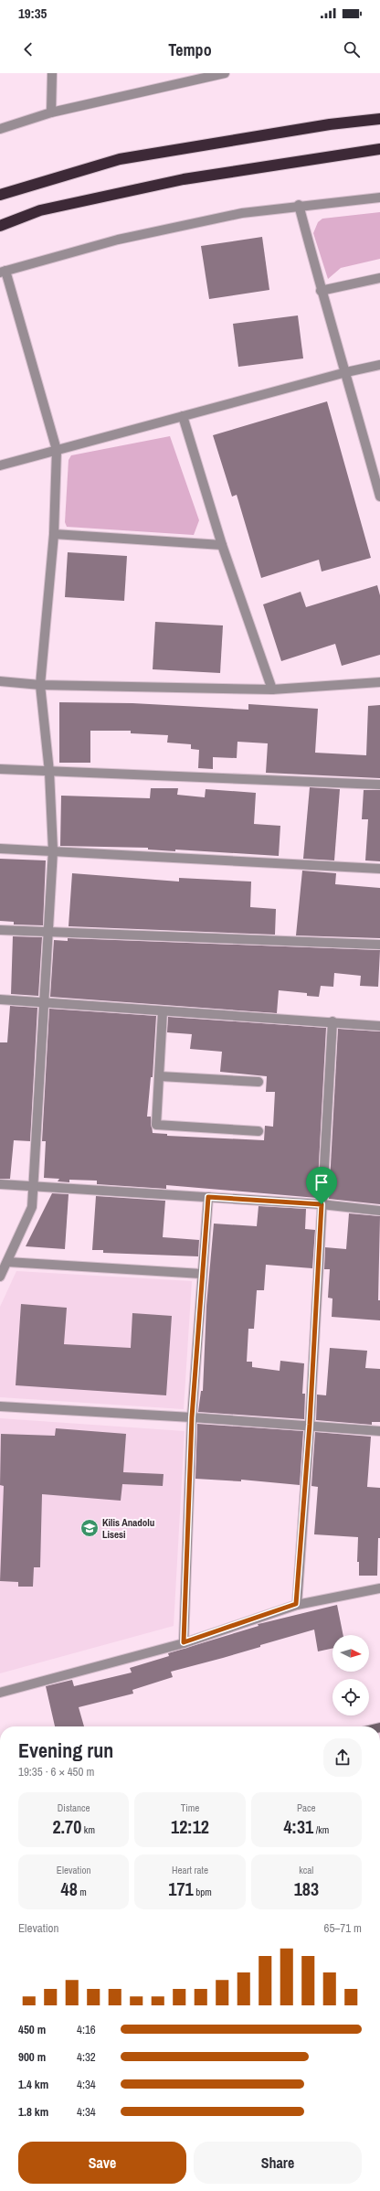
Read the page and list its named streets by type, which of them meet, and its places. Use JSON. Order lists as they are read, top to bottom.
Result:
{
  "places": {
    "school or university": ["Kilis Anadolu Lisesi"]
  },
  "north": "right",
  "page": {
    "status": "19:35",
    "header": "Tempo",
    "heading": ["Evening run", "19:35 · 6 × 450 m"],
    "stats": [
      ["Distance", "2.70 km"],
      ["Time", "12:12"],
      ["Pace", "4:31 /km"],
      ["Elevation", "48 m"],
      ["Heart rate", "171 bpm"],
      ["kcal", "183"]
    ],
    "chart": ["Elevation", "65–71 m"],
    "list": [
      {
        "name": "450 m",
        "note": "4:16"
      },
      {
        "name": "900 m",
        "note": "4:32"
      },
      {
        "name": "1.4 km",
        "note": "4:34"
      },
      {
        "name": "1.8 km",
        "note": "4:34"
      }
    ],
    "buttons": ["Save", "Share"]
  }
}
